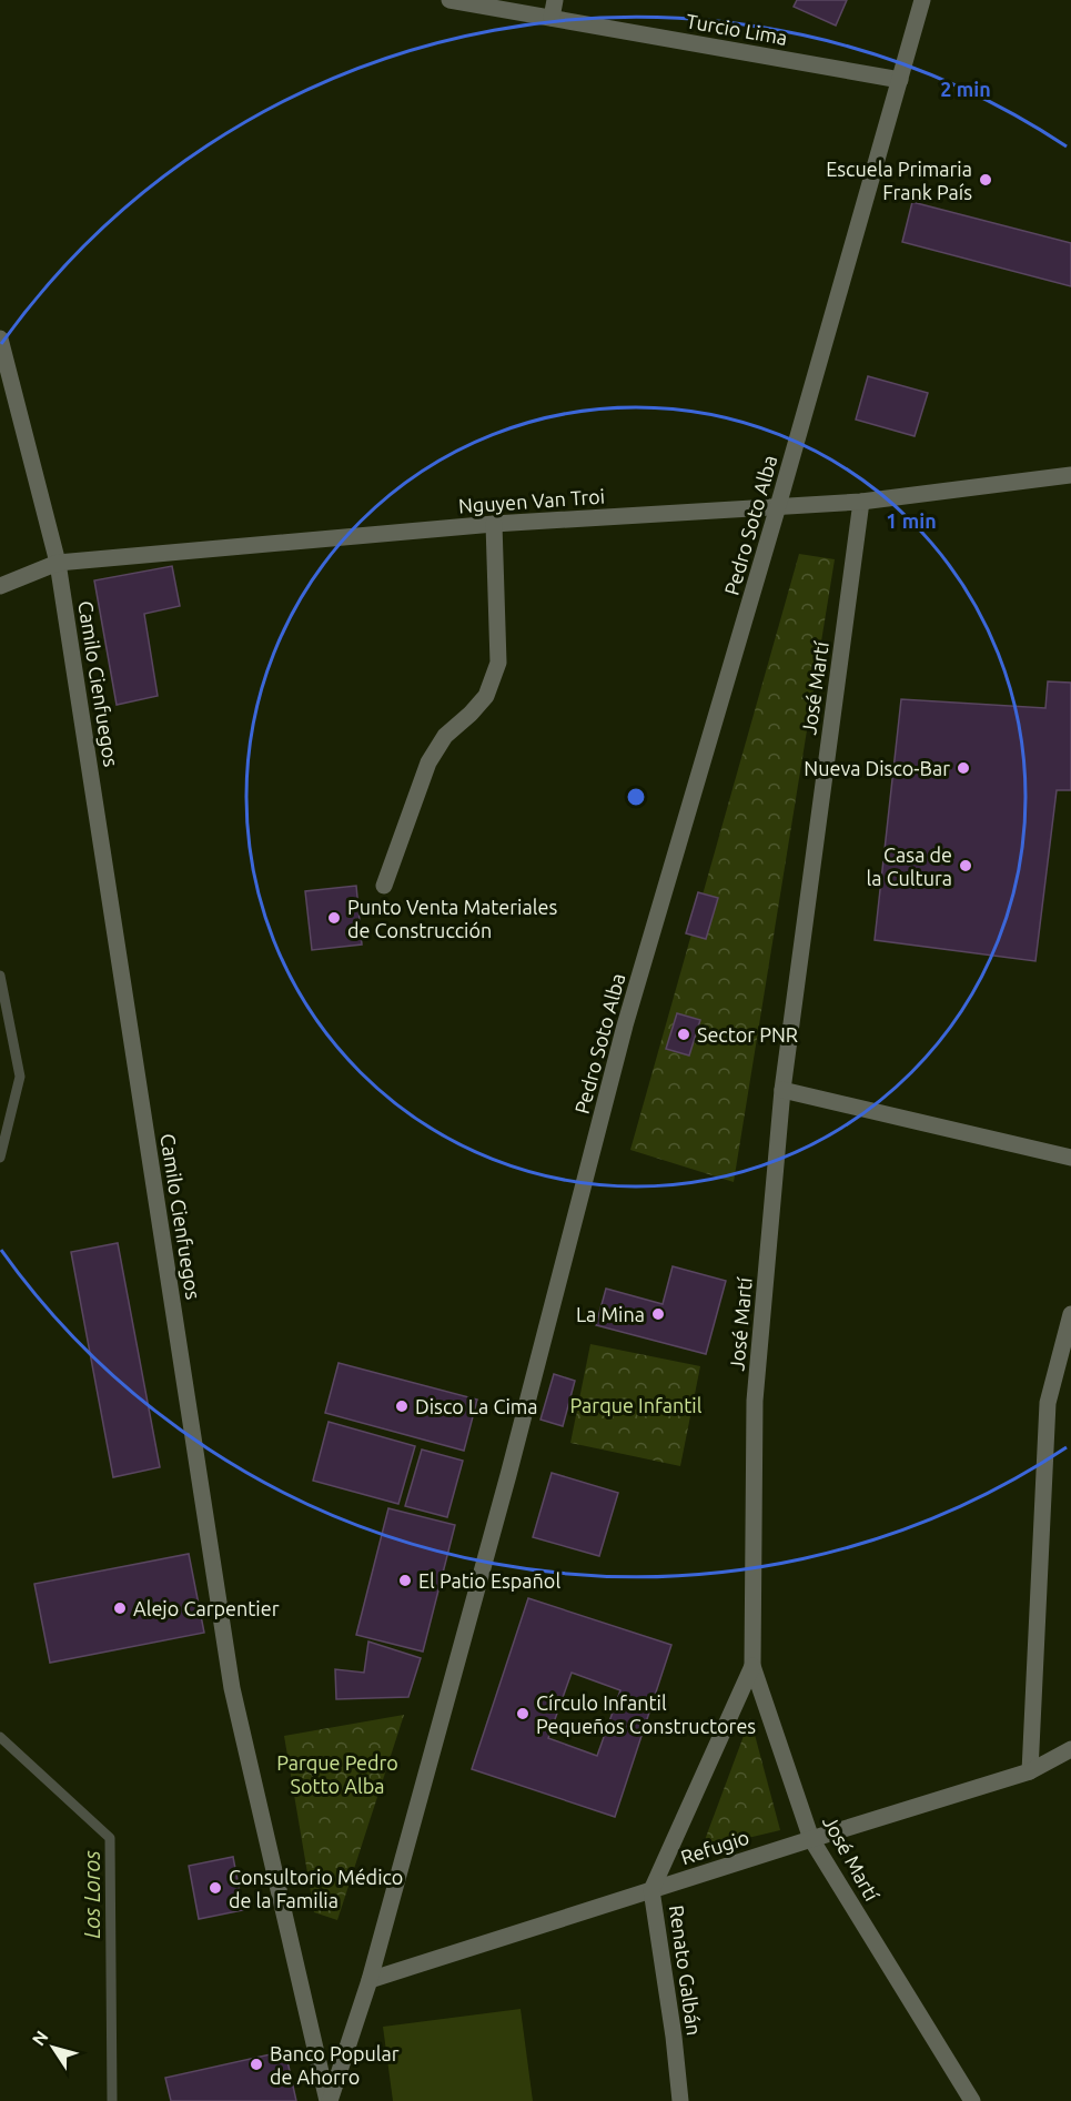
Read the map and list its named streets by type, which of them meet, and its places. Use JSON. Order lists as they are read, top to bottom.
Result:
{
  "streets": {
    "street": [
      "Turcio Lima",
      "Nguyen Van Troi",
      "Pedro Soto Alba",
      "Camilo Cienfuegos",
      "José Martí",
      "Refugio",
      "Renato Galbán"
    ]
  },
  "crossings": [
    ["Turcio Lima", "Pedro Soto Alba"],
    ["Nguyen Van Troi", "Pedro Soto Alba"],
    ["Nguyen Van Troi", "Camilo Cienfuegos"],
    ["Nguyen Van Troi", "José Martí"],
    ["Pedro Soto Alba", "Camilo Cienfuegos"],
    ["Pedro Soto Alba", "Refugio"],
    ["José Martí", "Refugio"],
    ["José Martí", "Renato Galbán"],
    ["Refugio", "Renato Galbán"]
  ],
  "water": ["Los Loros"],
  "parks": ["Parque Infantil", "Parque Pedro Sotto Alba"],
  "places": [
    "Escuela Primaria Frank País",
    "Nueva Disco-Bar",
    "Casa de la Cultura",
    "Punto Venta Materiales de Construcción",
    "Sector PNR",
    "La Mina",
    "Disco La Cima",
    "El Patio Español",
    "Alejo Carpentier",
    "Círculo Infantil Pequeños Constructores",
    "Consultorio Médico de la Familia",
    "Banco Popular de Ahorro"
  ],
  "north": "top left",
  "rings": ["2 min", "1 min"]
}
